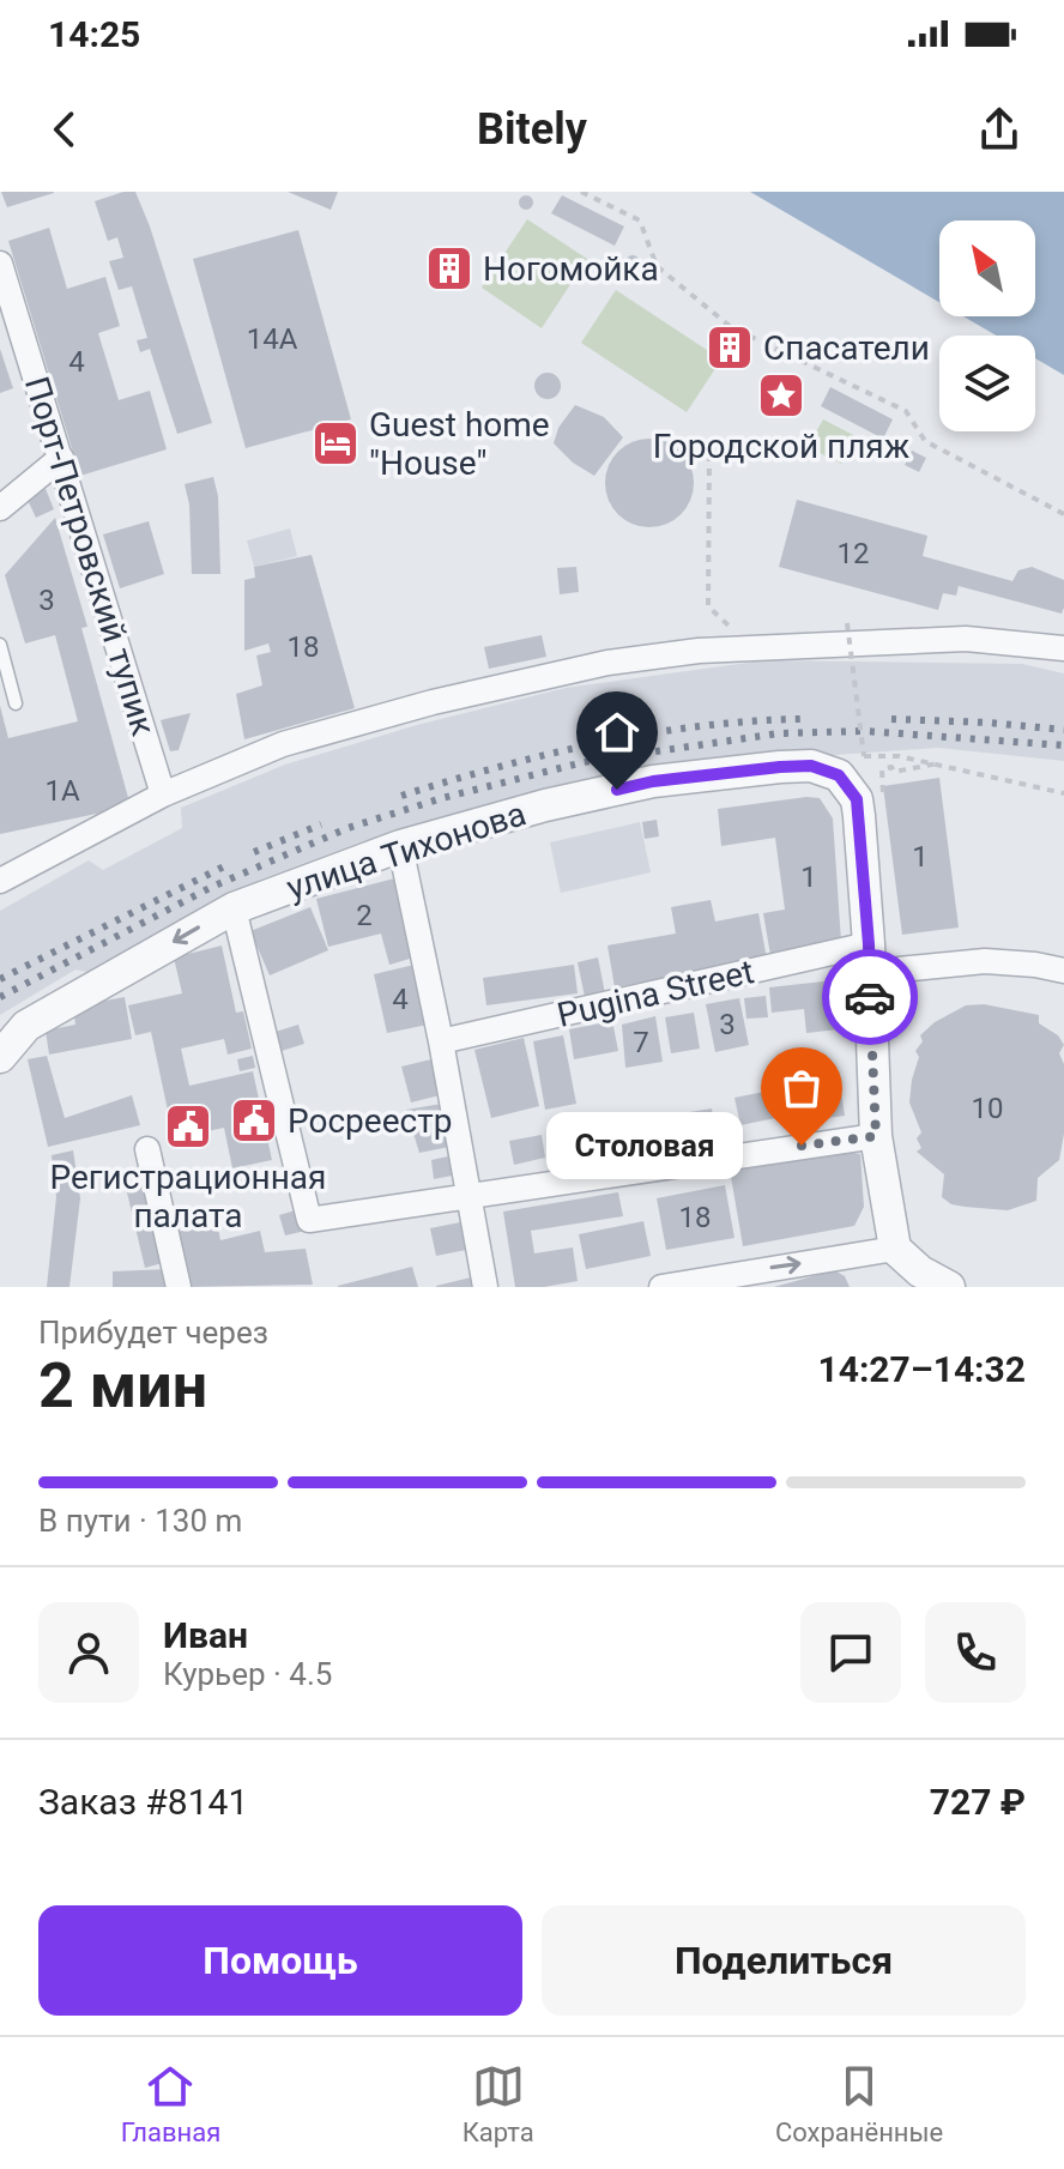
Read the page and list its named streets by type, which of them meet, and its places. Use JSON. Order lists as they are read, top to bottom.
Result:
{
  "streets": {
    "street": ["Порт-Петровский тупик", "улица Тихонова", "Pugina Street"]
  },
  "crossings": [
    ["улица Тихонова", "Pugina Street"]
  ],
  "places": {
    "building": ["Ногомойка", "Спасатели"],
    "place": ["Городской пляж"],
    "hotel": ["Guest home \"House\""],
    "public building": ["Росреестр", "Регистрационная палата"],
    "other": ["Столовая"]
  },
  "house_numbers": [
    "14А",
    "4",
    "12",
    "3",
    "18",
    "1А",
    "1",
    "1",
    "2",
    "4",
    "3",
    "7",
    "10",
    "18"
  ],
  "north": "top left",
  "page": {
    "status": "14:25",
    "header": "Bitely",
    "bubble": "Столовая",
    "heading": ["2 мин", "Прибудет через", "14:27–14:32"],
    "panel": [
      "Иван",
      "Курьер · 4.5",
      "Заказ #8141",
      "727 ₽"
    ],
    "bar": "В пути · 130 m",
    "buttons": ["Помощь", "Поделиться"],
    "tabs": ["Главная", "Карта", "Сохранённые"]
  }
}
